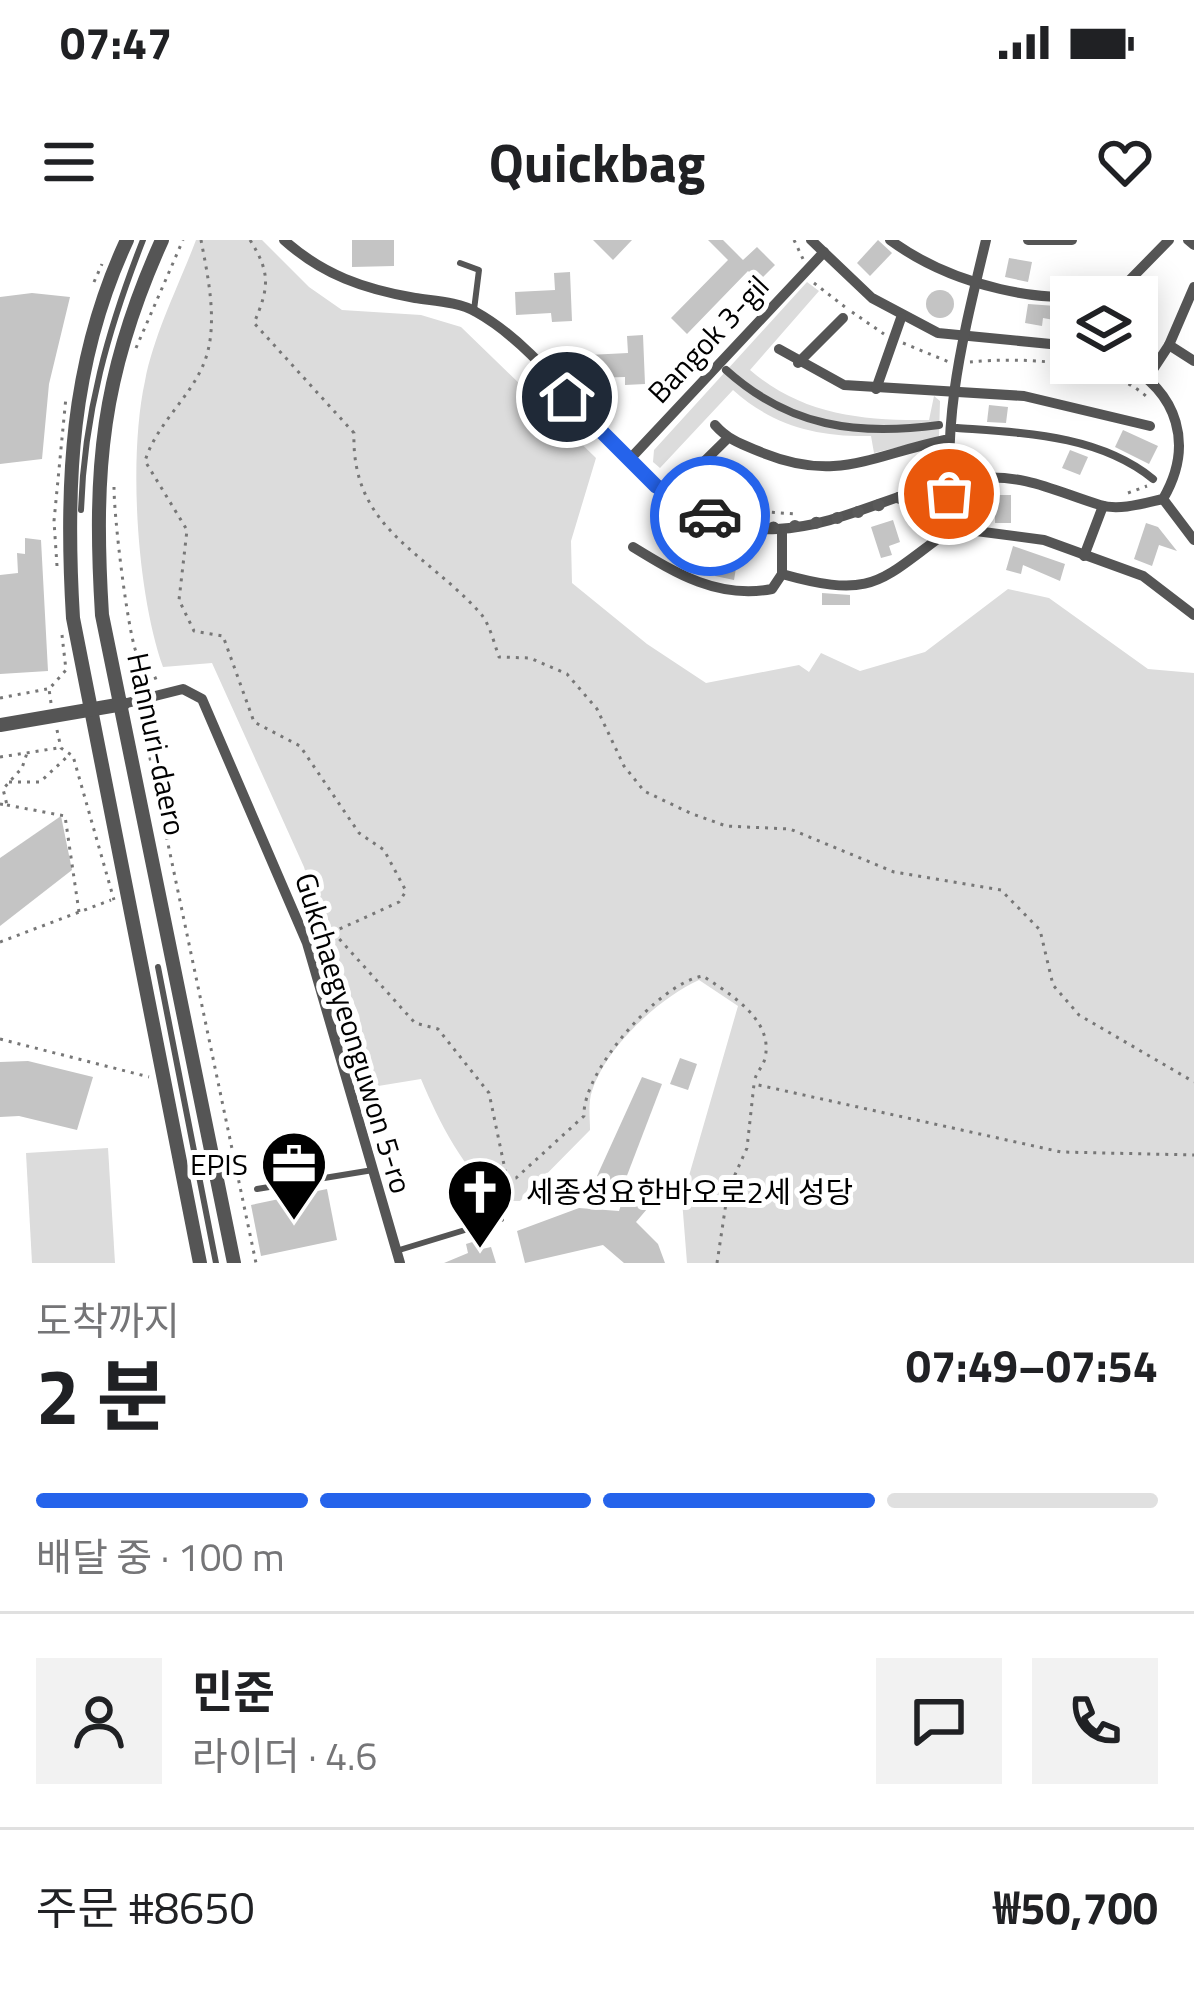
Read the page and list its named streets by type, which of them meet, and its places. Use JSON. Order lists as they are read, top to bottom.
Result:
{
  "streets": {
    "street": ["Bangok 3-gil", "Hannuri-daero", "Gukchaegyeonguwon 5-ro"]
  },
  "places": {
    "office": ["EPIS"],
    "church": ["세종성요한바오로2세 성당"]
  },
  "page": {
    "status": "07:47",
    "header": "Quickbag",
    "heading": ["2 분", "도착까지", "07:49–07:54"],
    "panel": [
      "민준",
      "라이더 · 4.6",
      "주문 #8650",
      "₩50,700"
    ],
    "bar": "배달 중 · 100 m"
  }
}
